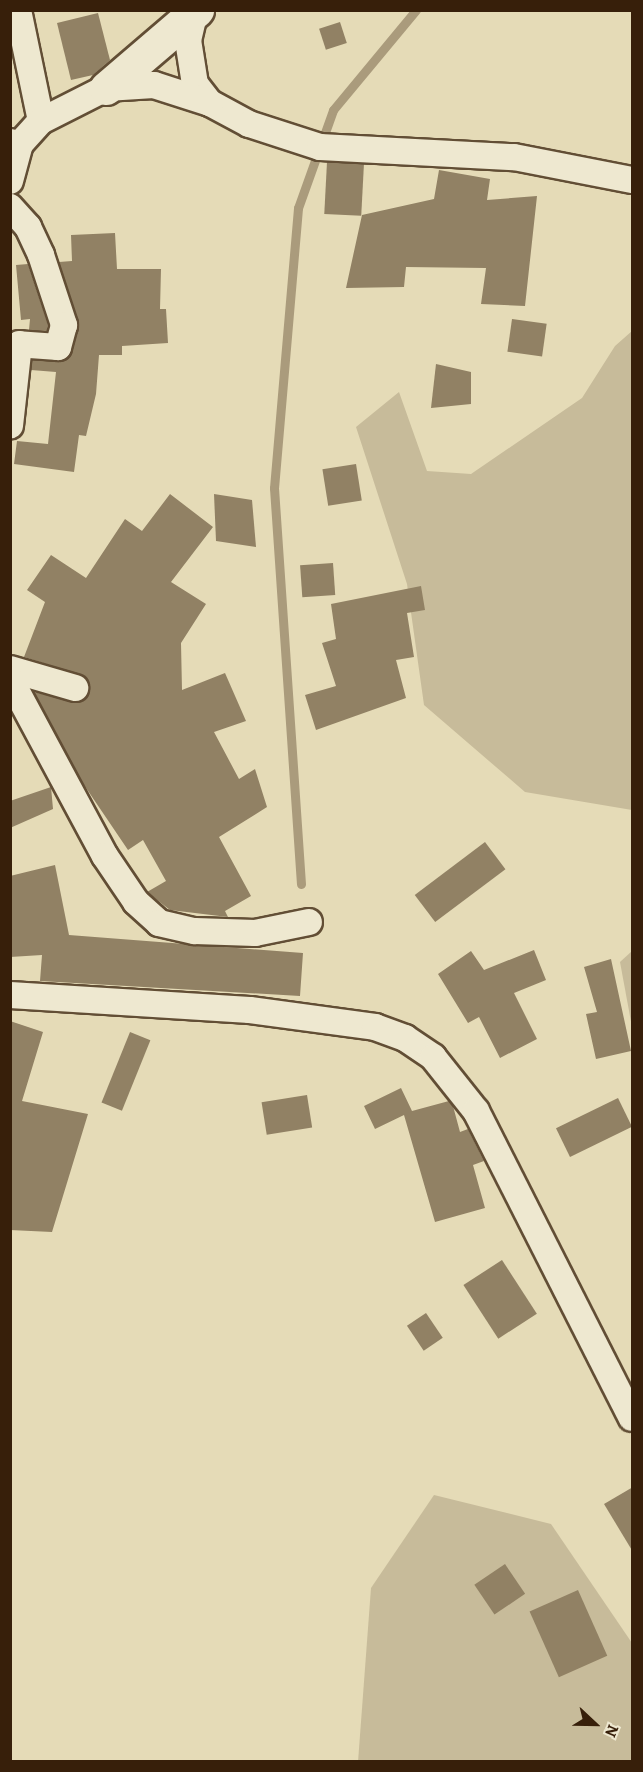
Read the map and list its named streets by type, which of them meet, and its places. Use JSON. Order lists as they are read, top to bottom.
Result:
{
  "north": "right"
}
